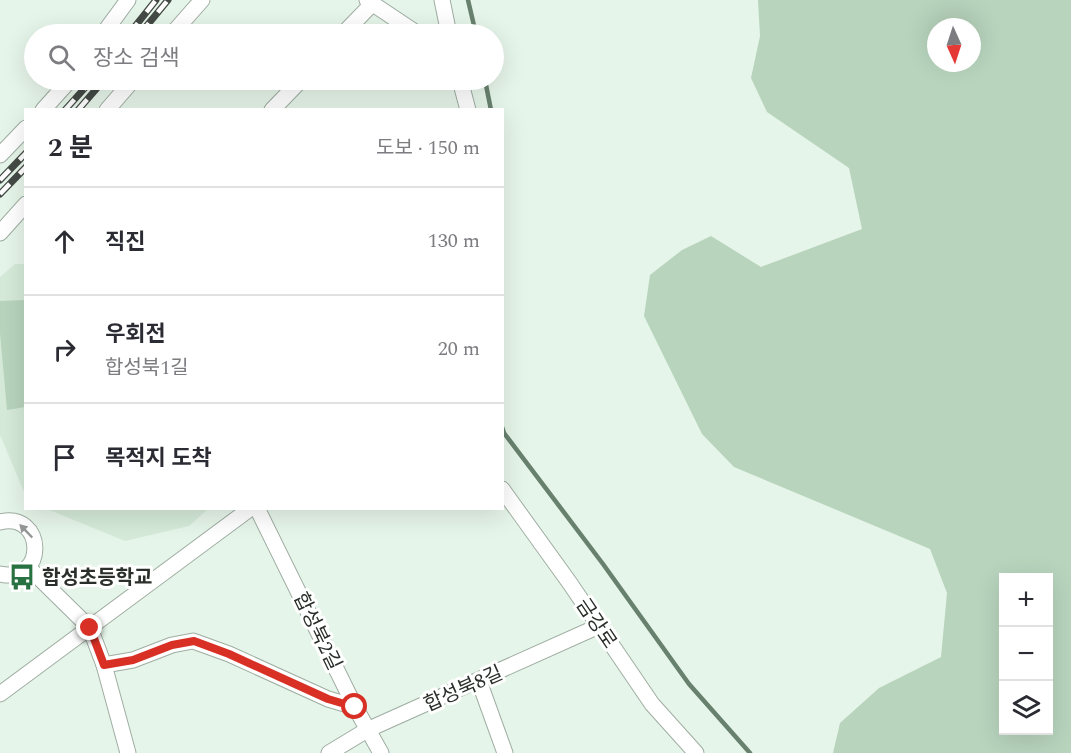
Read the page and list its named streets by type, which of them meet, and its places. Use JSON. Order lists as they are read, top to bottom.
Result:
{
  "streets": {
    "street": ["금강로", "합성북2길", "합성북8길"]
  },
  "crossings": [
    ["금강로", "합성북8길"],
    ["합성북2길", "합성북8길"]
  ],
  "places": {
    "bus stop": ["합성초등학교"]
  },
  "north": "bottom",
  "page": {
    "search": "장소 검색",
    "heading": ["2 분", "도보 · 150 m"],
    "list": [
      ["직진", "130 m"],
      ["우회전", "합성북1길", "20 m"],
      "목적지 도착"
    ],
    "map_buttons": ["+", "−"]
  }
}
